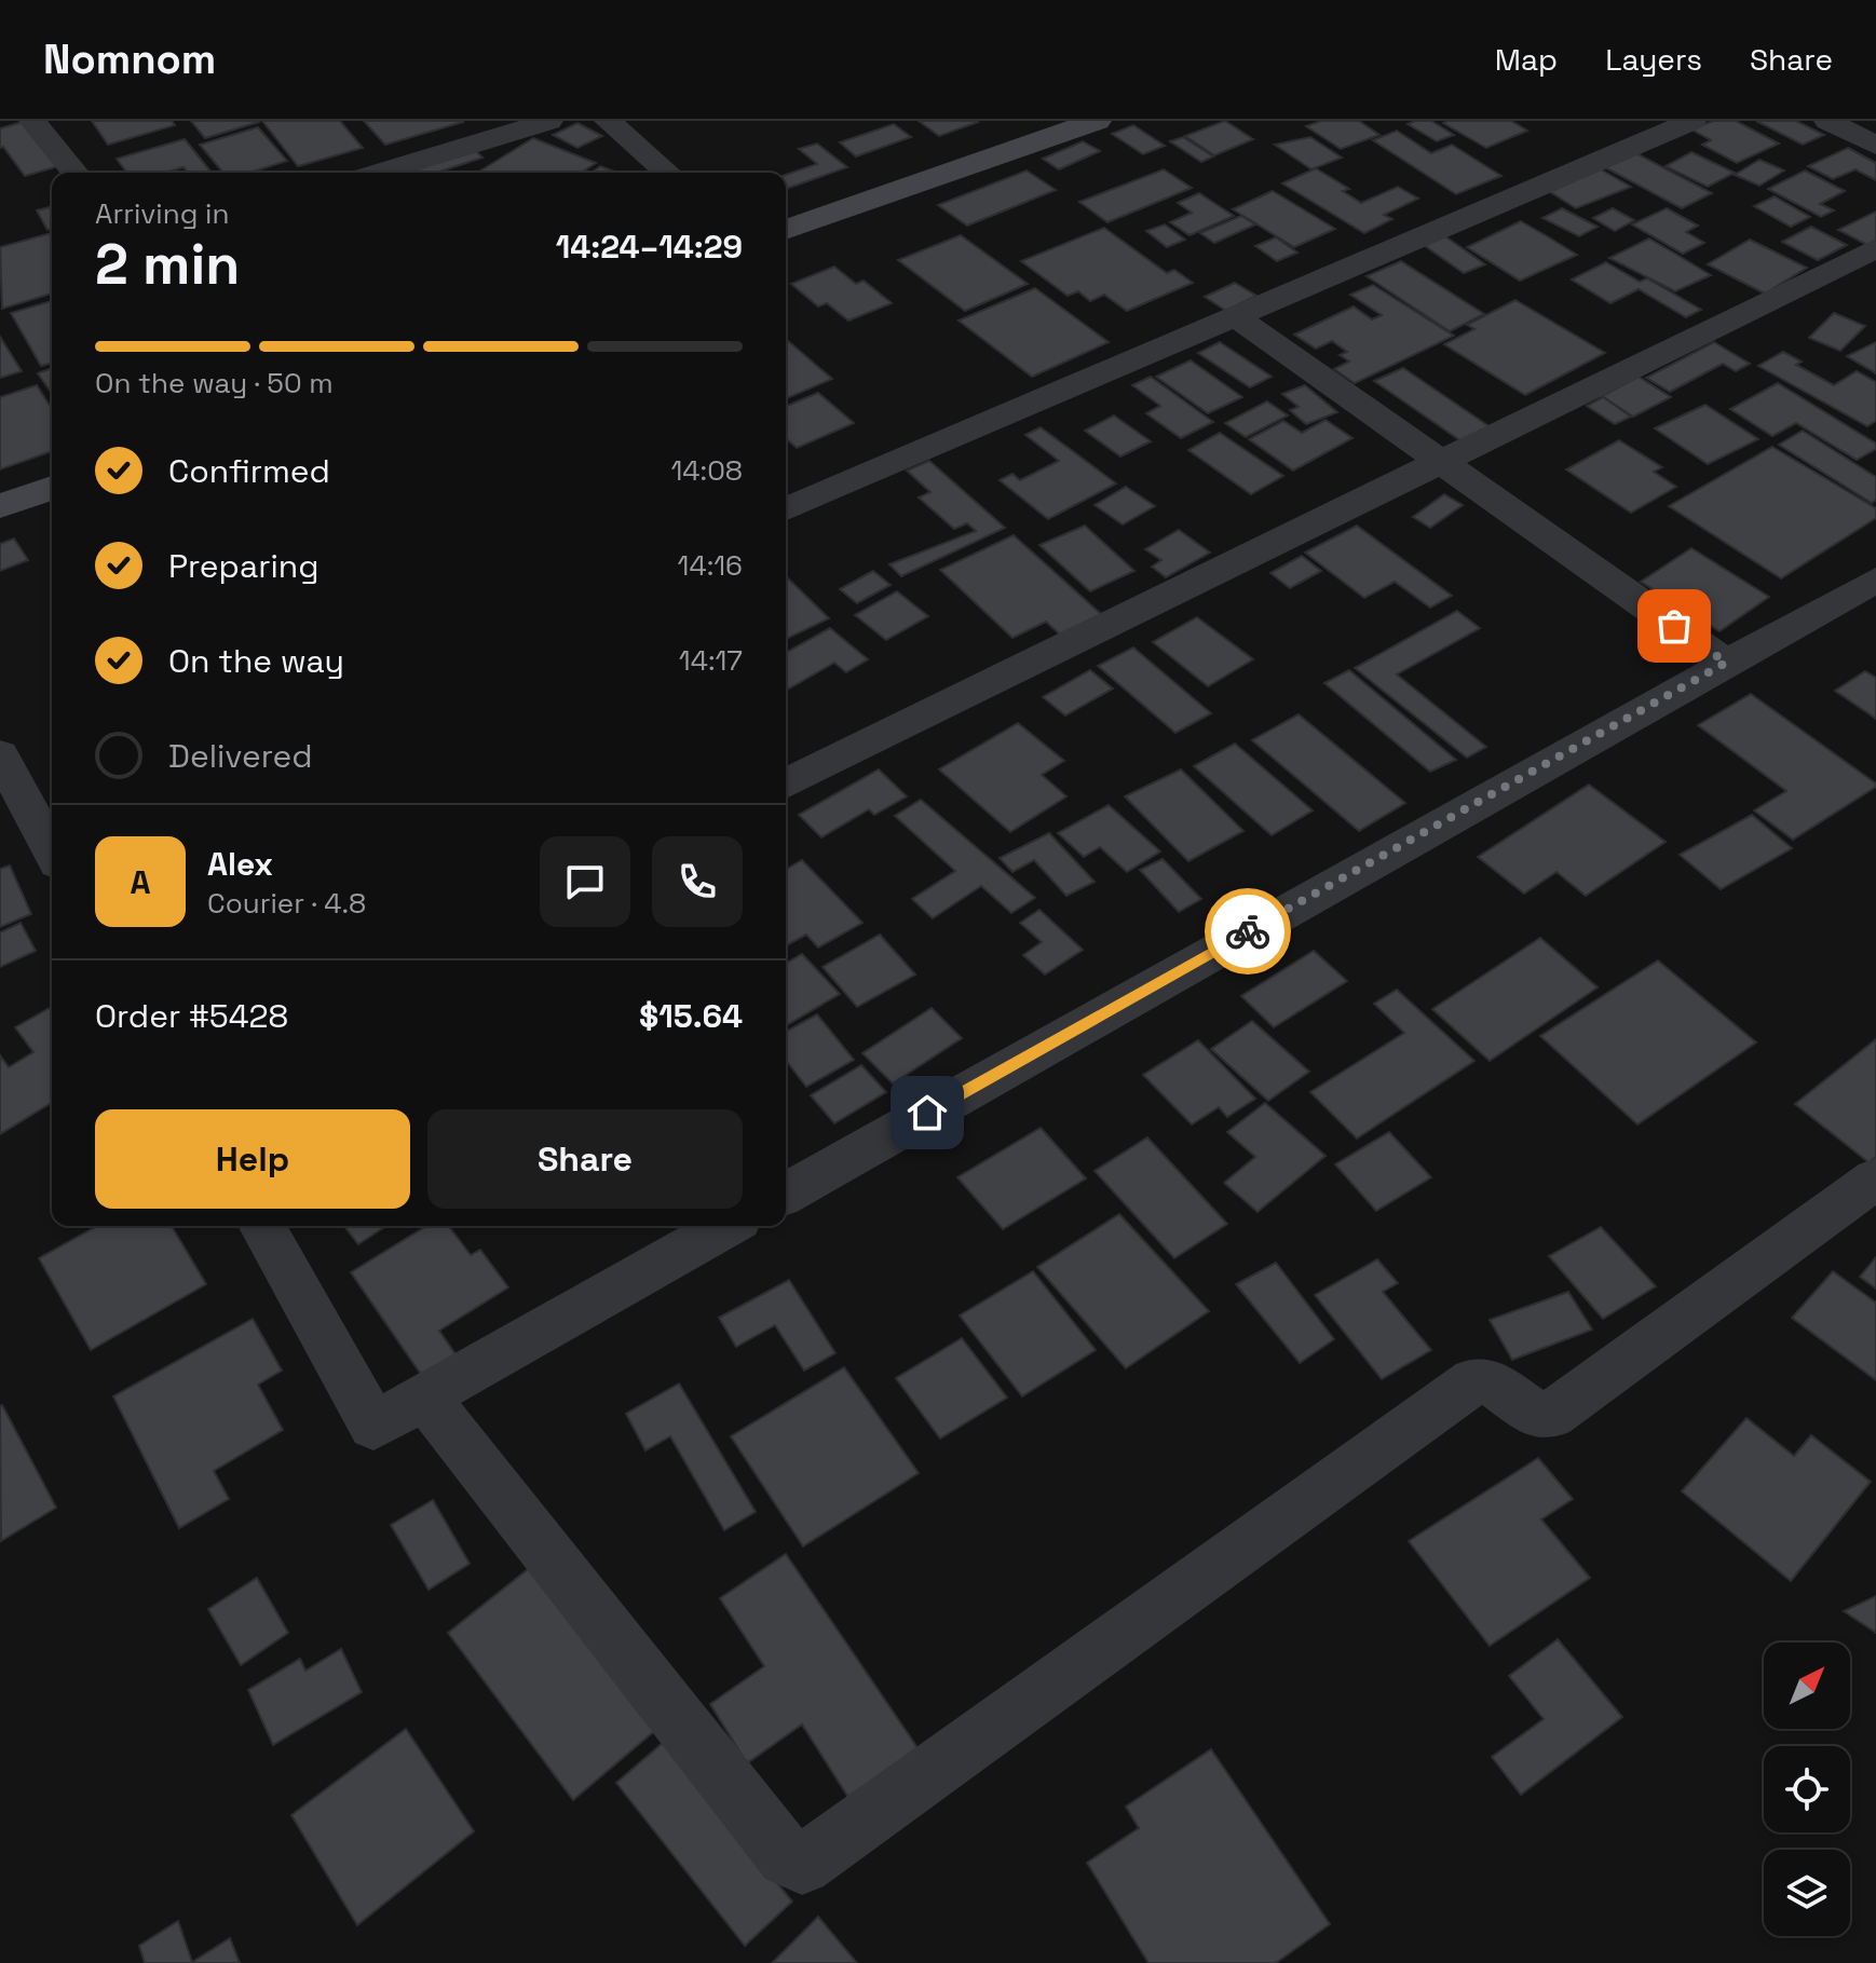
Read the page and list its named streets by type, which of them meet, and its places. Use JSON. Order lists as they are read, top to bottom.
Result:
{
  "north": "top right",
  "page": {
    "header": "Nomnom",
    "nav": ["Map", "Layers", "Share"],
    "heading": ["2 min", "Arriving in", "14:24–14:29"],
    "panel": [
      "Alex",
      "Courier · 4.8",
      "Order #5428",
      "$15.64"
    ],
    "bar": "On the way · 50 m",
    "list": [
      ["Confirmed", "14:08"],
      ["Preparing", "14:16"],
      ["On the way", "14:17"],
      "Delivered"
    ],
    "round": "A",
    "buttons": ["Help", "Share"]
  }
}
